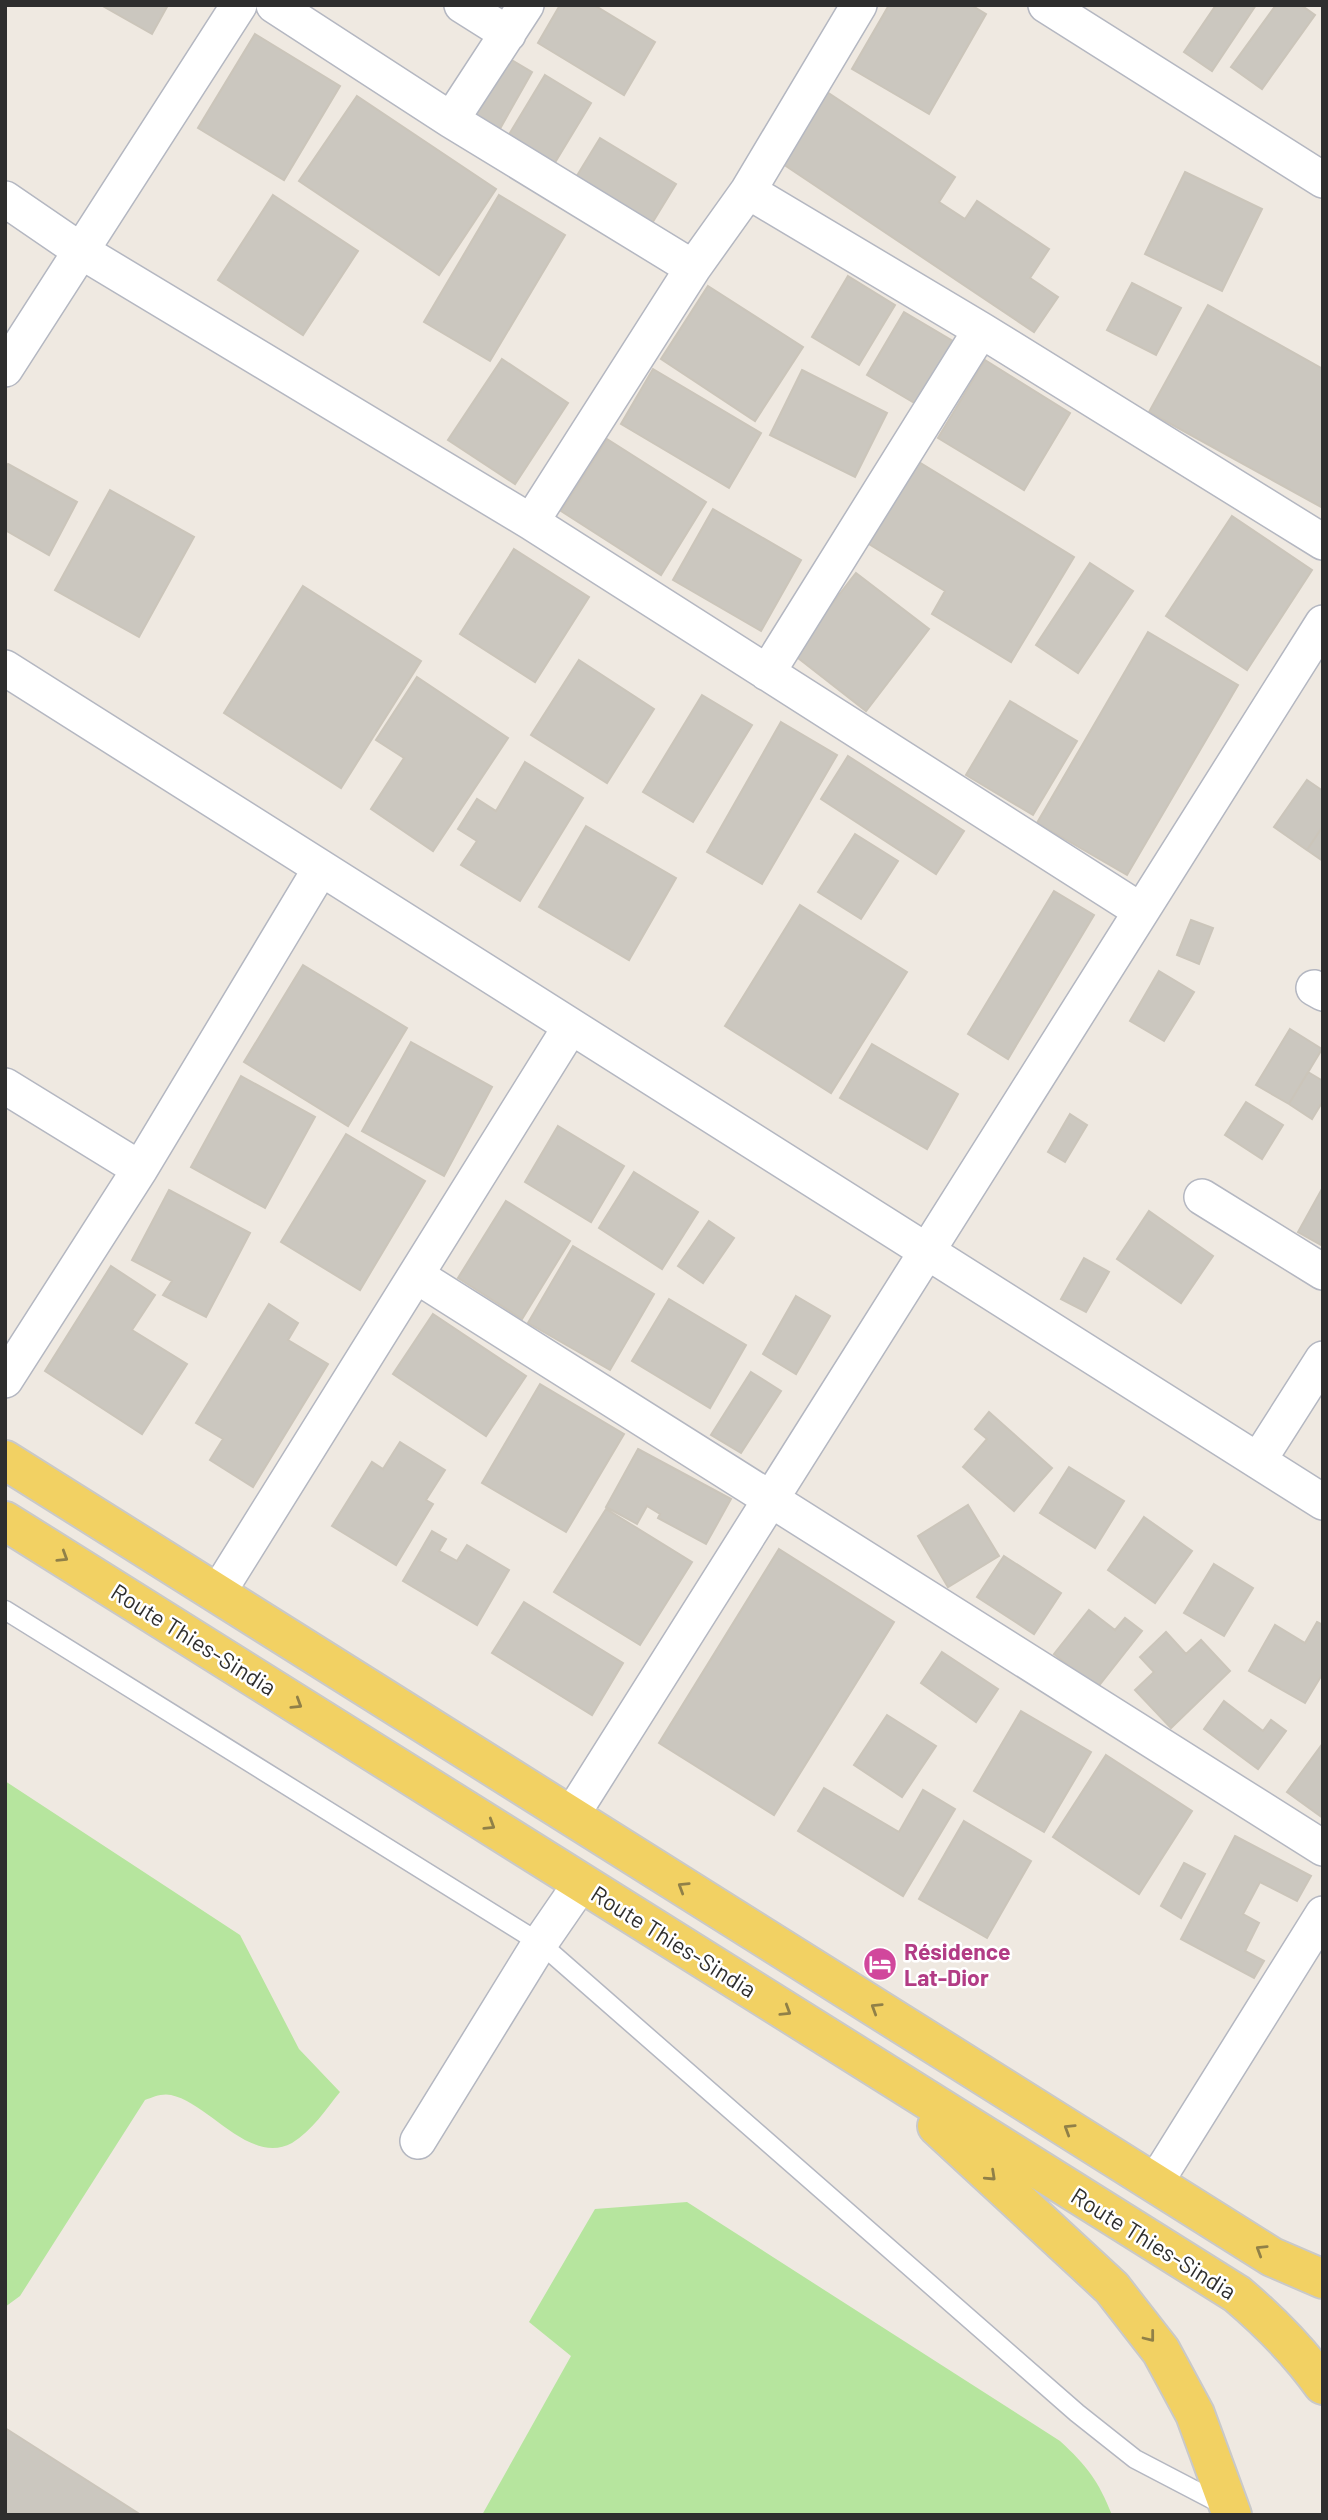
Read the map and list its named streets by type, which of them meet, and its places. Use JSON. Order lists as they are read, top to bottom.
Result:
{
  "streets": {
    "main road": ["Route Thies-Sindia"]
  },
  "places": {
    "hotel": ["Résidence Lat-Dior"]
  }
}
